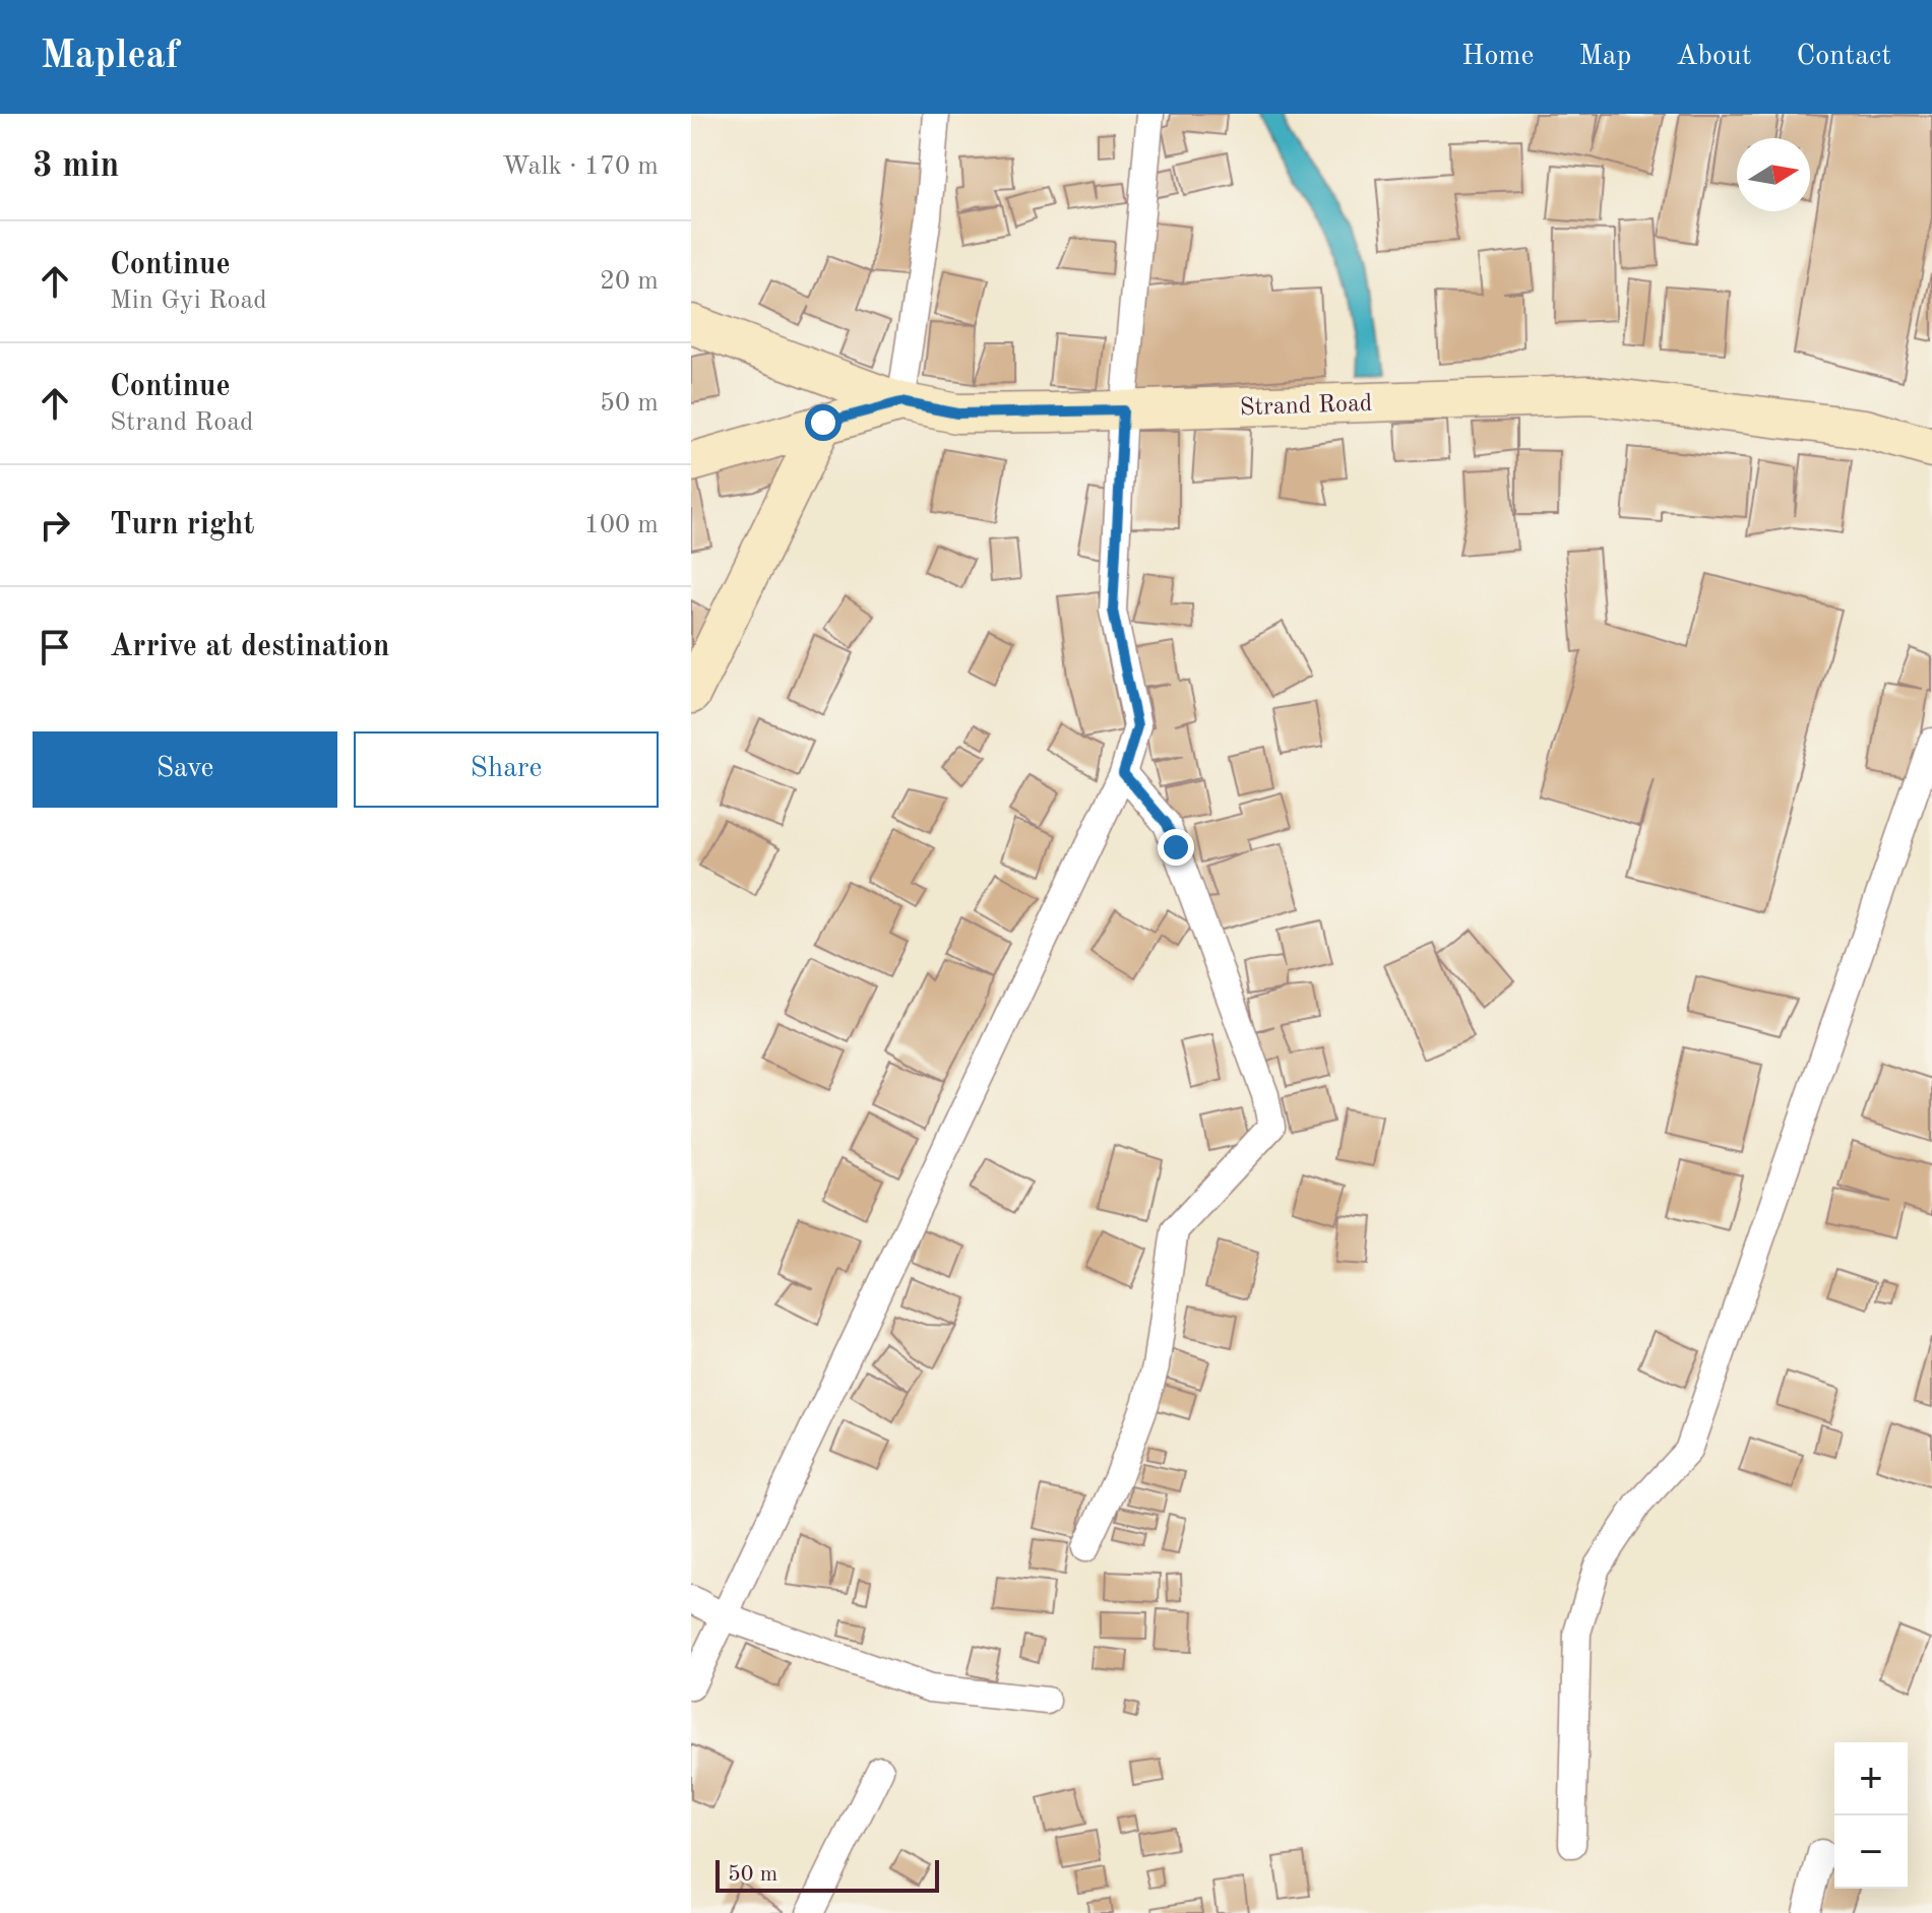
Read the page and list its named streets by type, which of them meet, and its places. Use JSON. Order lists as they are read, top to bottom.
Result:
{
  "streets": {
    "main road": ["Strand Road"]
  },
  "scale_bar": "50 m",
  "north": "right",
  "page": {
    "header": "Mapleaf",
    "nav": [
      "Home",
      "Map",
      "About",
      "Contact"
    ],
    "heading": ["3 min", "Walk · 170 m"],
    "list": [
      ["Continue", "Min Gyi Road", "20 m"],
      ["Continue", "Strand Road", "50 m"],
      ["Turn right", "100 m"],
      "Arrive at destination"
    ],
    "buttons": ["Save", "Share"],
    "map_buttons": ["+", "−"],
    "scale": "50 m"
  }
}
